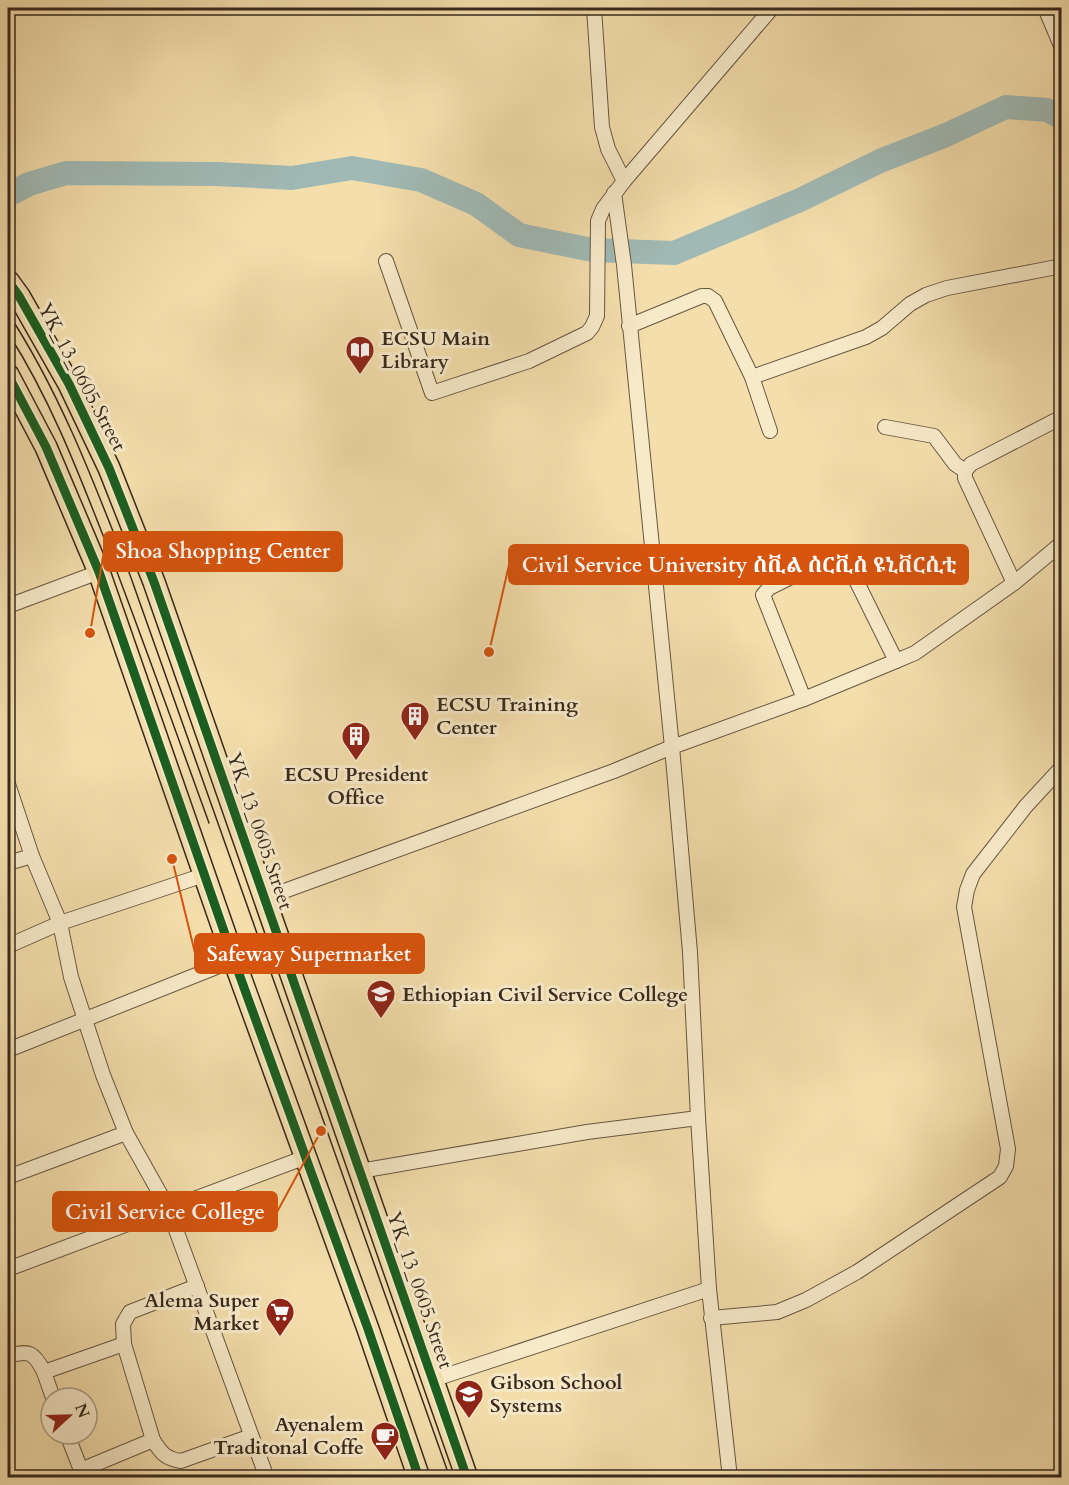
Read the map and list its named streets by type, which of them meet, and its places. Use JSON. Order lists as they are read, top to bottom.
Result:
{
  "streets": {
    "main road": ["YK_13_0605 Street"]
  },
  "places": {
    "library": ["ECSU Main Library"],
    "other": [
      "Shoa Shopping Center",
      "Civil Service University ስቪል ሰርቪስ ዩኒቨርሲቲ",
      "Safeway Supermarket",
      "Civil Service College"
    ],
    "building": ["ECSU Training Center", "ECSU President Office"],
    "school or university": ["Ethiopian Civil Service College", "Gibson School Systems"],
    "supermarket": ["Alema Super Market"],
    "cafe": ["Ayenalem Traditonal Coffe"]
  },
  "north": "right"
}
